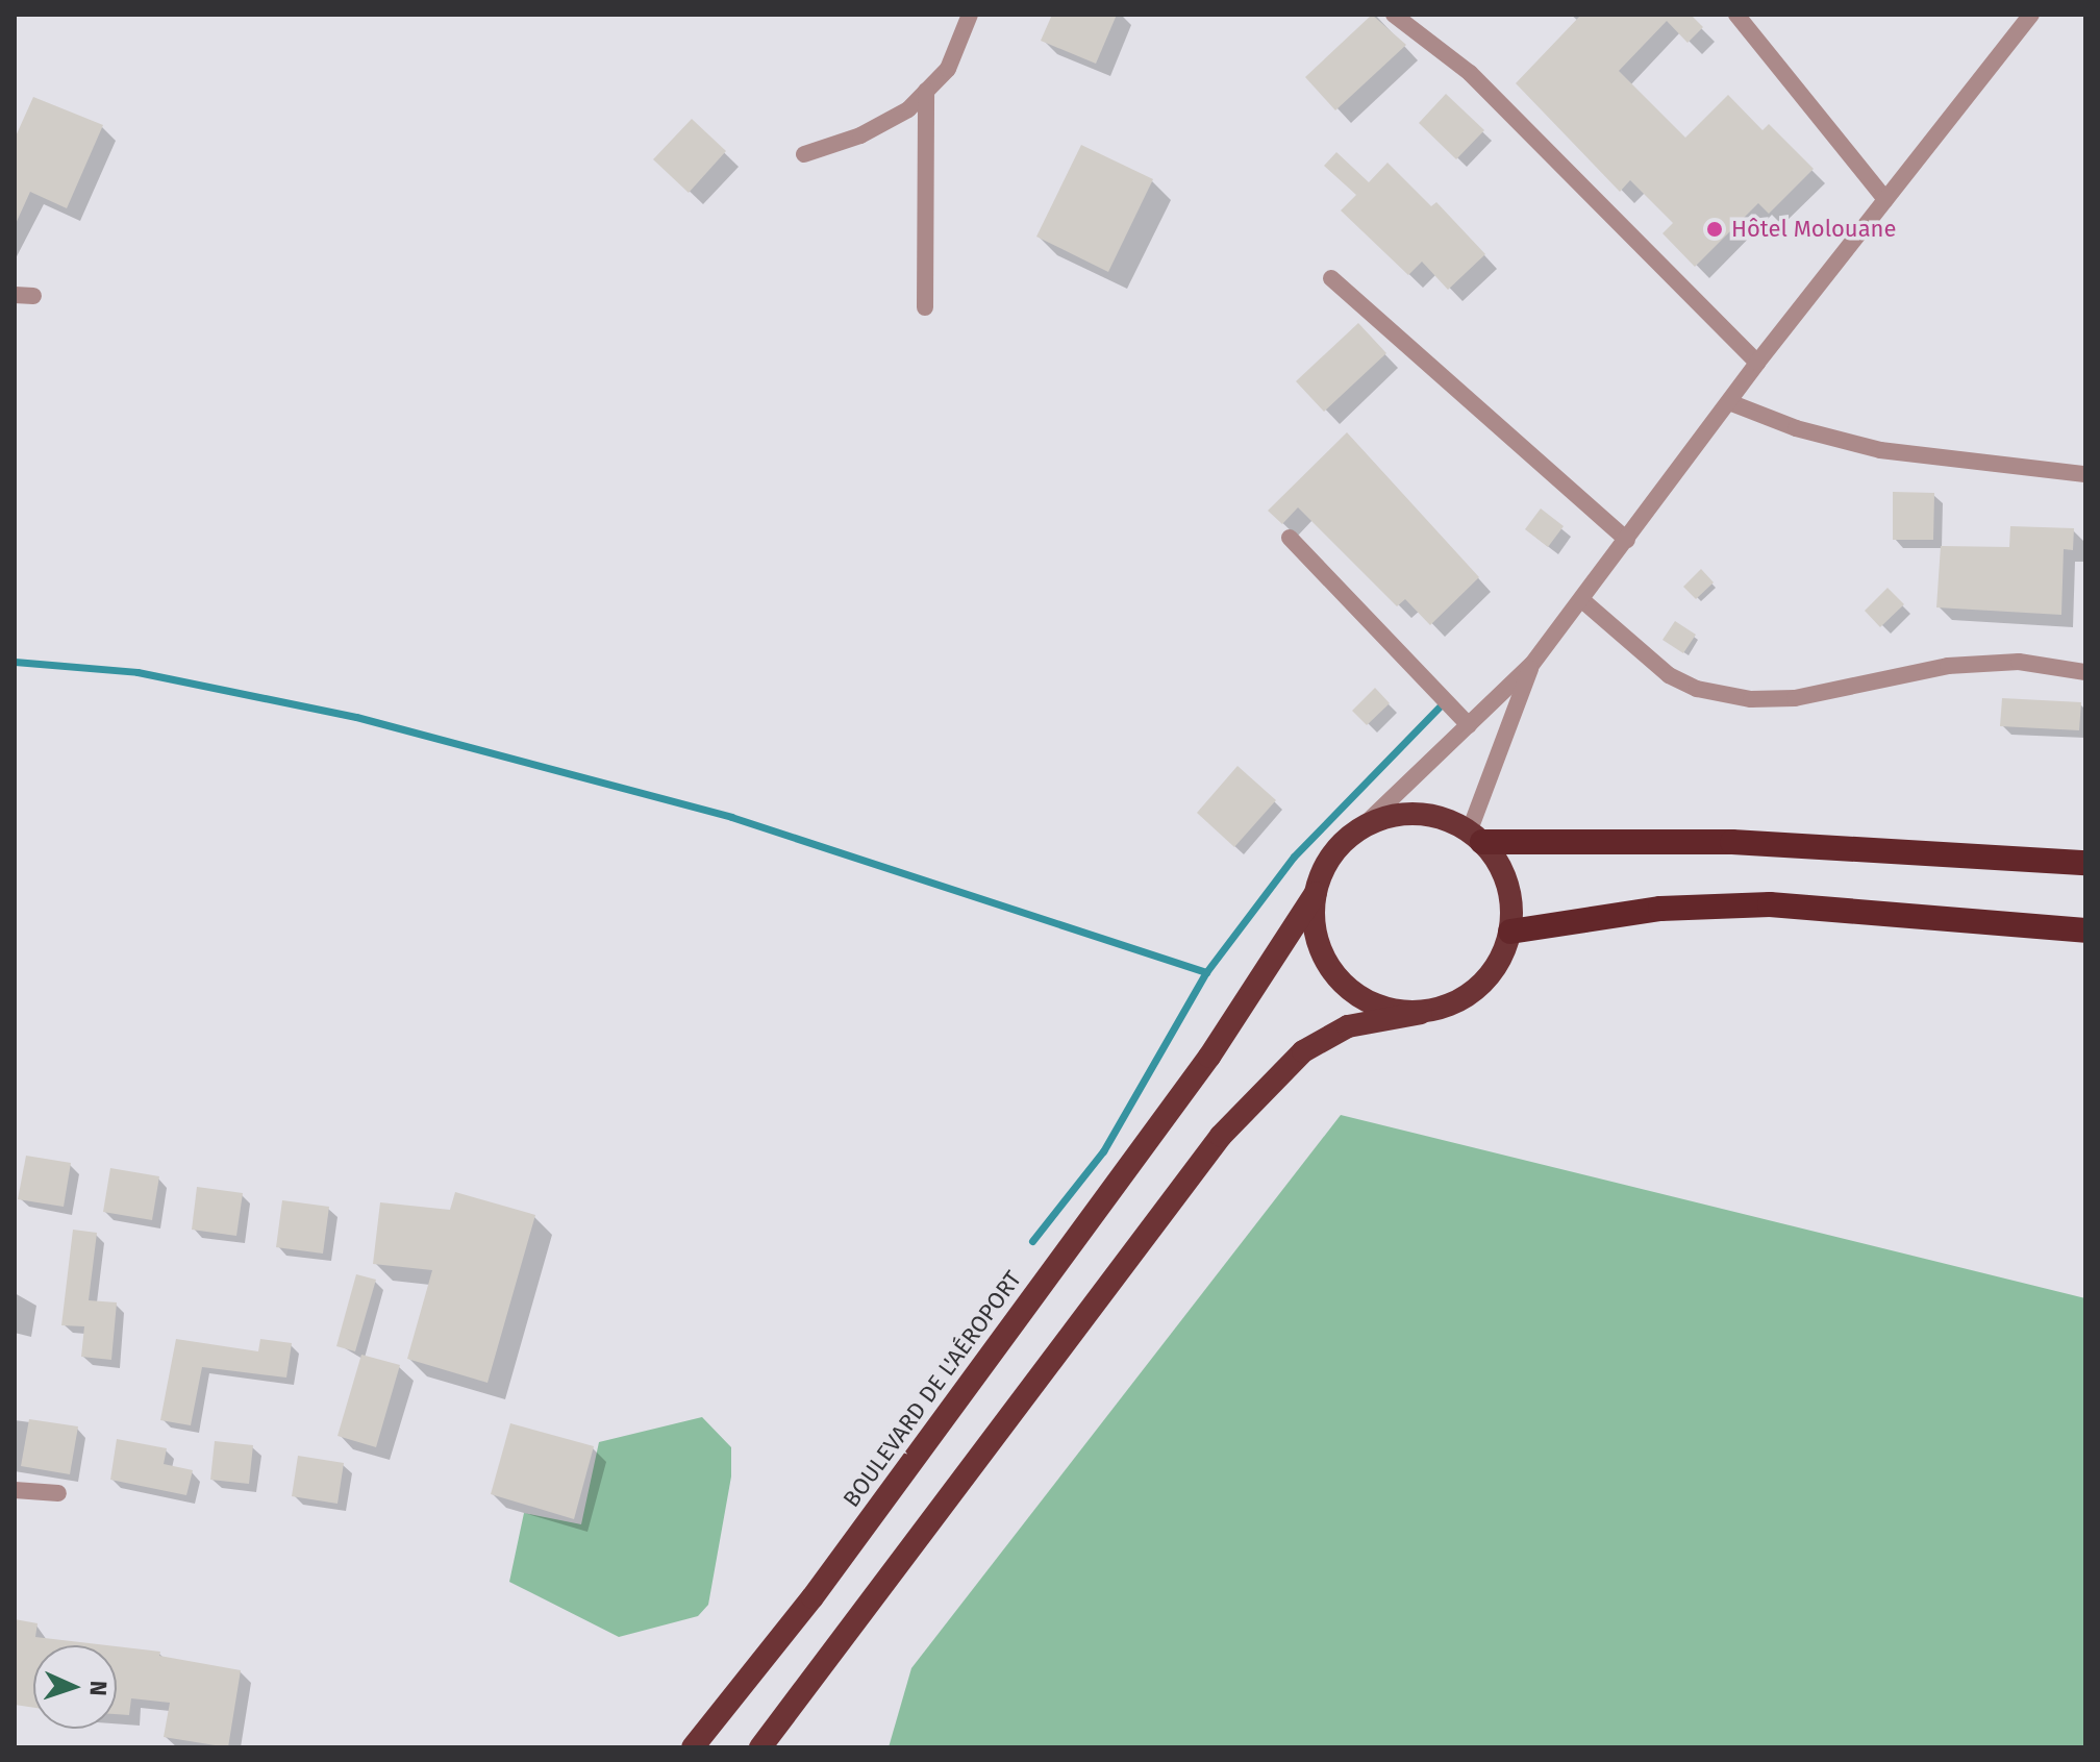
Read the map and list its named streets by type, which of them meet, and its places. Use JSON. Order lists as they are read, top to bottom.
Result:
{
  "streets": {
    "highway": ["BOULEVARD DE L'AÉROPORT"]
  },
  "places": ["Hôtel Molouane"],
  "north": "right"
}
